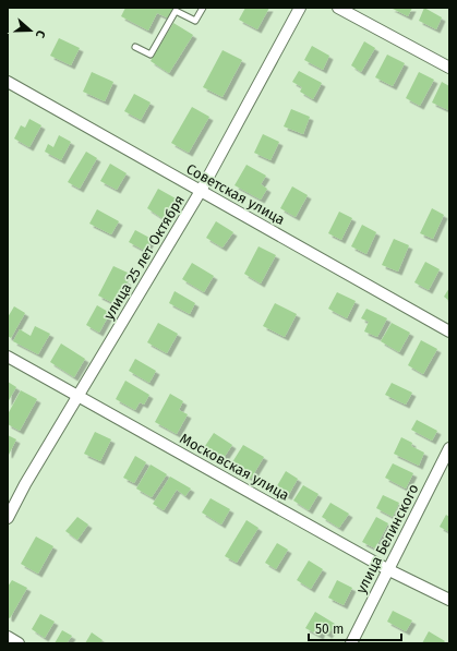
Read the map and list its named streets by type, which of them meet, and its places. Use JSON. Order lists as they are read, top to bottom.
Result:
{
  "streets": {
    "street": [
      "Советская улица",
      "улица 25 лет Октября",
      "Московская улица",
      "улица Белинского"
    ]
  },
  "crossings": [
    ["Советская улица", "улица 25 лет Октября"],
    ["улица 25 лет Октября", "Московская улица"],
    ["Московская улица", "улица Белинского"]
  ],
  "scale_bar": "50 m",
  "north": "right"
}
